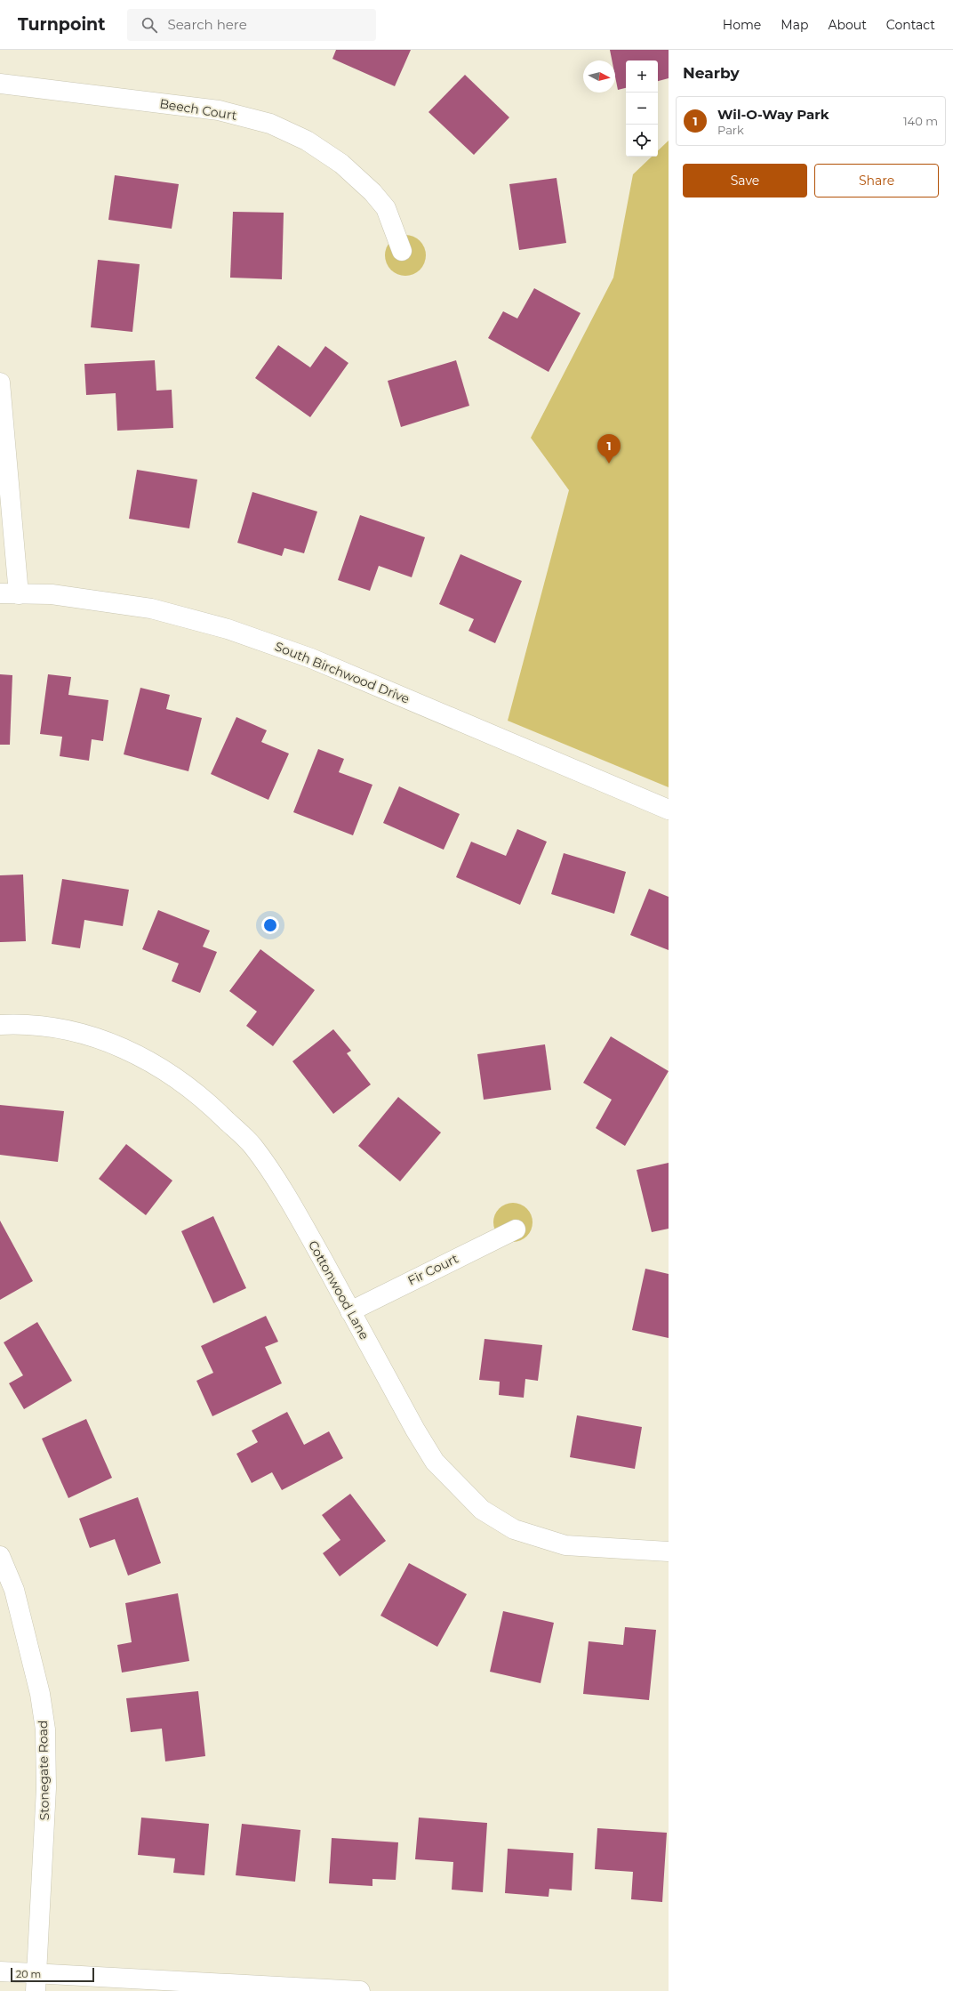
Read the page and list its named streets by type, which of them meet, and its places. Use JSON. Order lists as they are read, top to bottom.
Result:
{
  "streets": {
    "street": [
      "Beech Court",
      "South Birchwood Drive",
      "Fir Court",
      "Cottonwood Lane",
      "Stonegate Road"
    ]
  },
  "crossings": [
    ["Fir Court", "Cottonwood Lane"]
  ],
  "scale_bar": "20 m",
  "north": "right",
  "page": {
    "header": "Turnpoint",
    "search": "Search here",
    "nav": [
      "Home",
      "Map",
      "About",
      "Contact"
    ],
    "heading": "Nearby",
    "map_buttons": ["+", "−"],
    "list": [
      {
        "mark": "1",
        "name": "Wil-O-Way Park",
        "note": "Park",
        "value": "140 m"
      }
    ],
    "buttons": ["Save", "Share"],
    "pins": "1",
    "scale": "20 m"
  }
}
